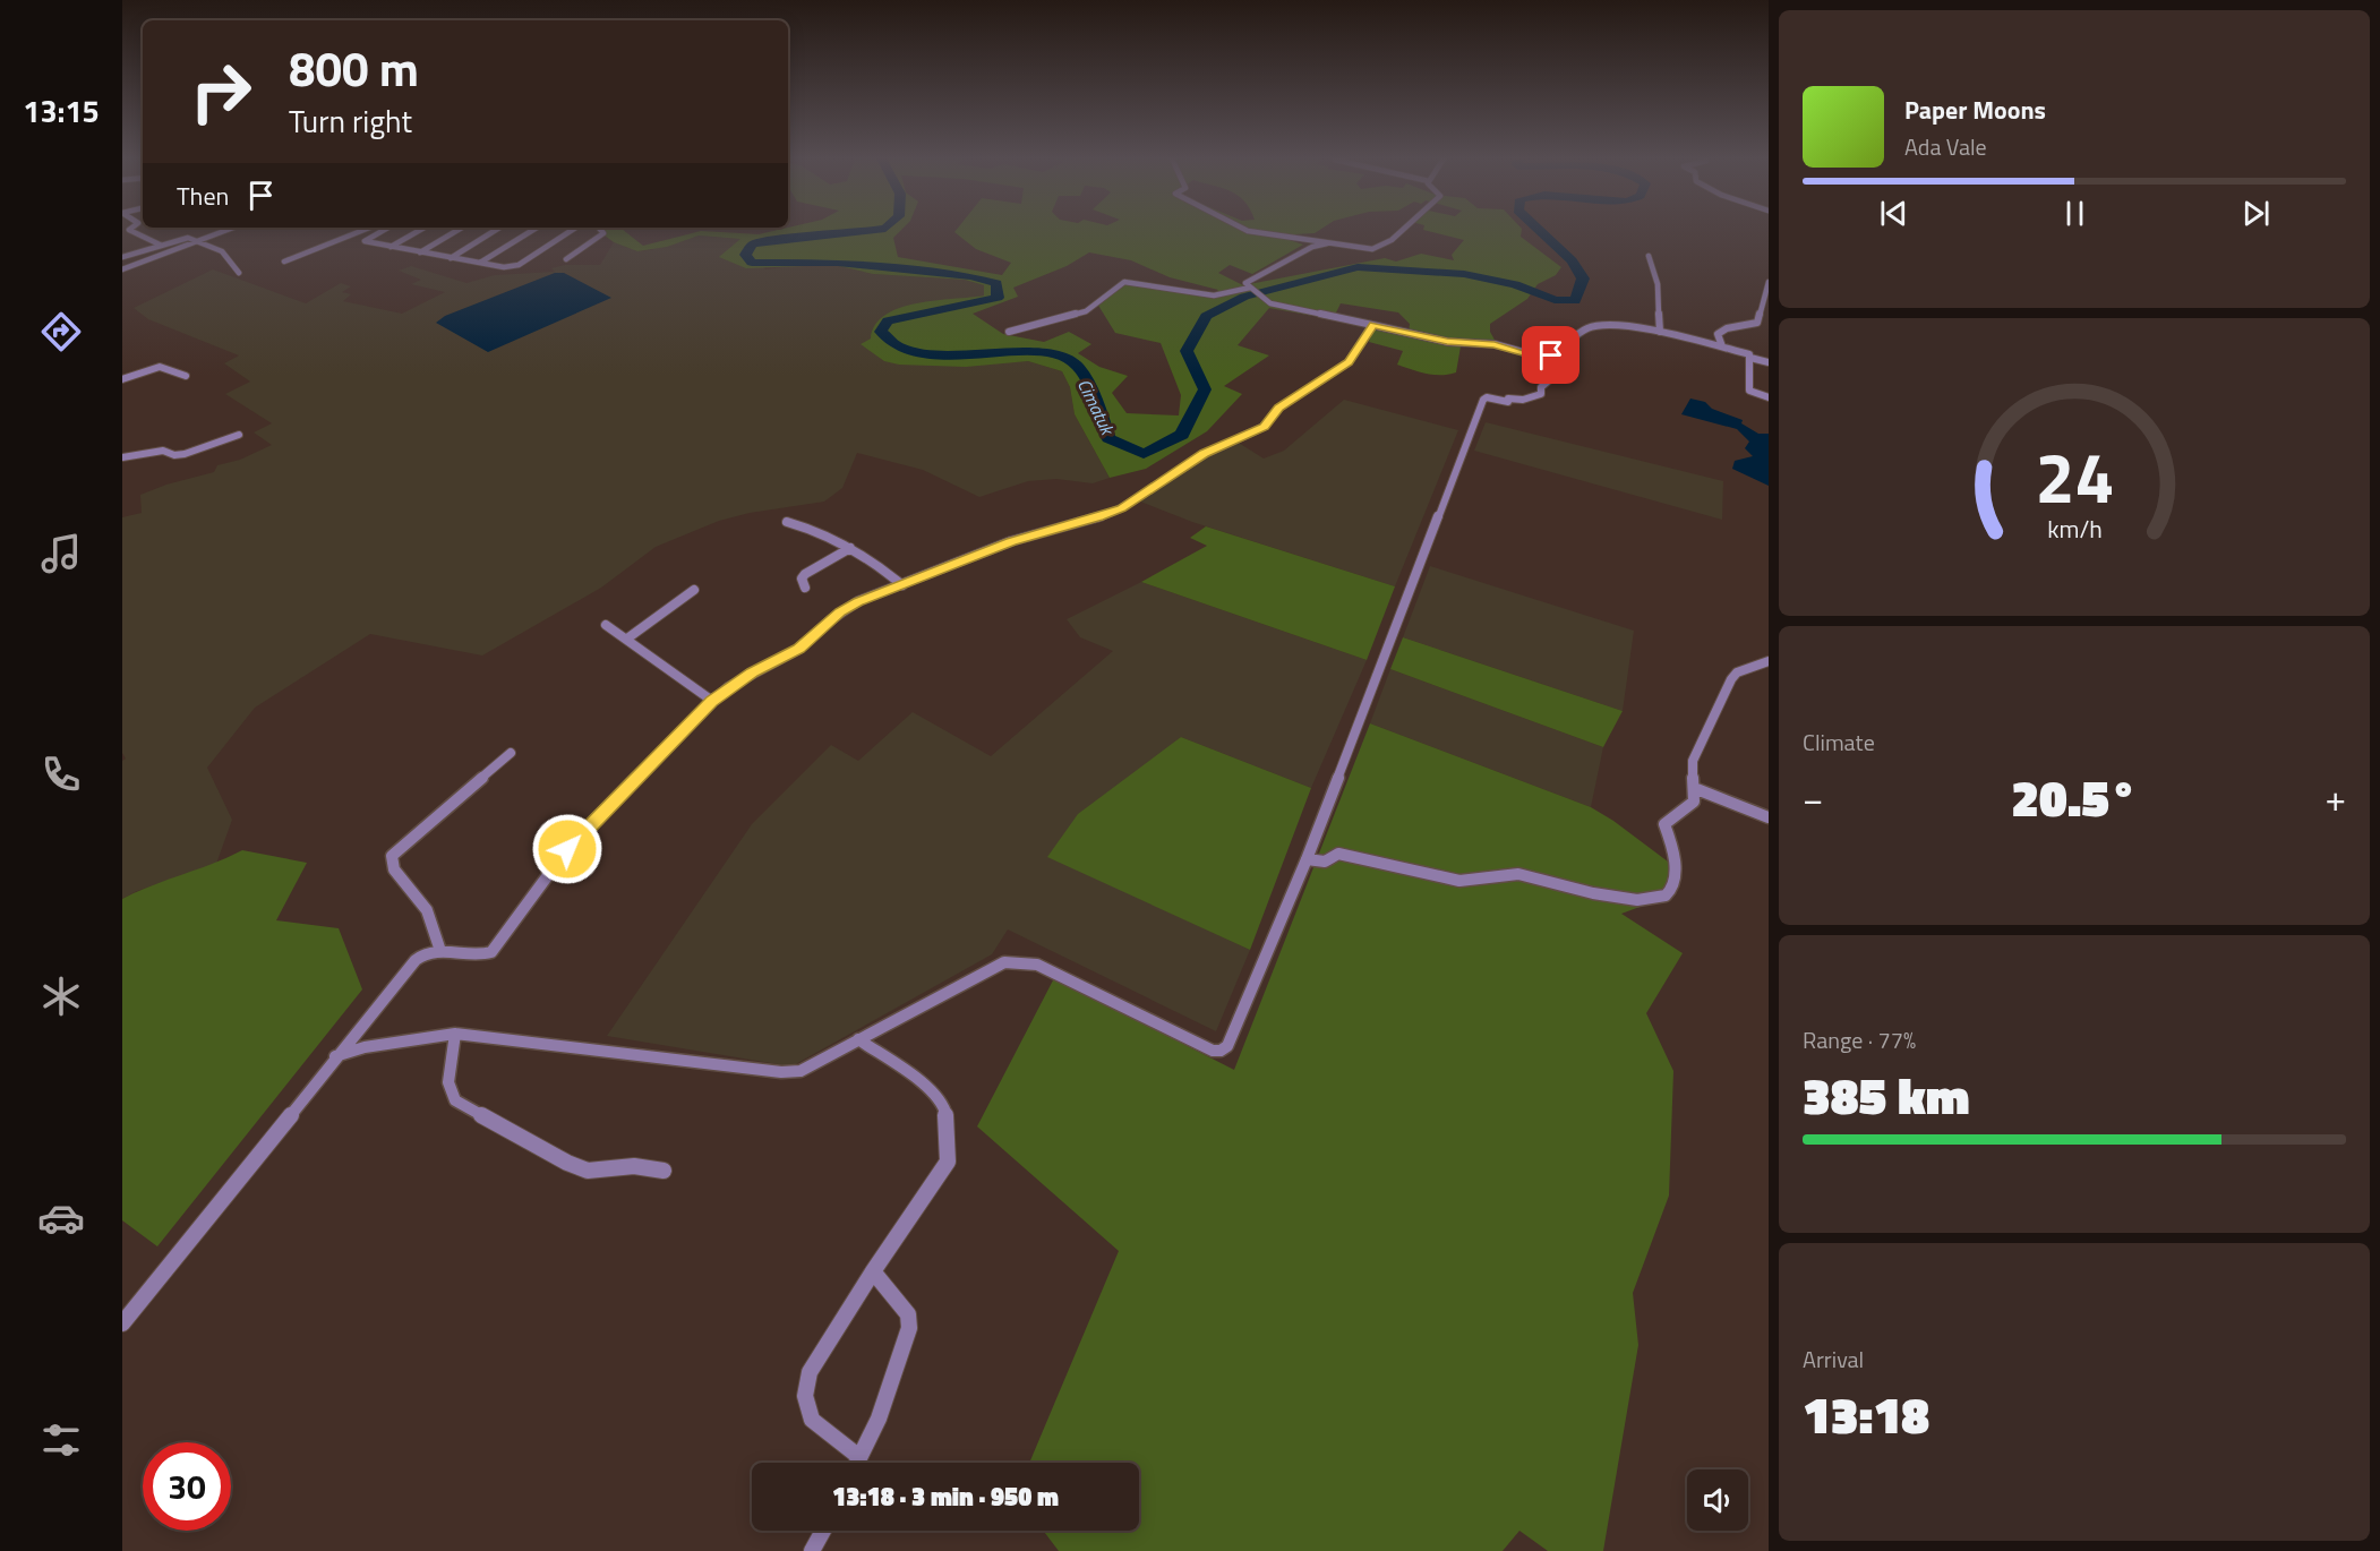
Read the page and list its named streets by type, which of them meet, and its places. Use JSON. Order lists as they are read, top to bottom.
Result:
{
  "water": ["Cimatuk"],
  "page": {
    "tabs": "13:15",
    "turn": ["800 m", "Turn right"],
    "song": ["Paper Moons", "Ada Vale"],
    "then": "Then",
    "tile": [
      "Climate",
      ["Range · 77%", "385 km"],
      ["Arrival", "13:18"]
    ],
    "heat": ["−", "20.5°", "+"],
    "limit": "30",
    "trip": "13:18 · 3 min · 950 m",
    "gauge": ["24", "km/h"]
  }
}
